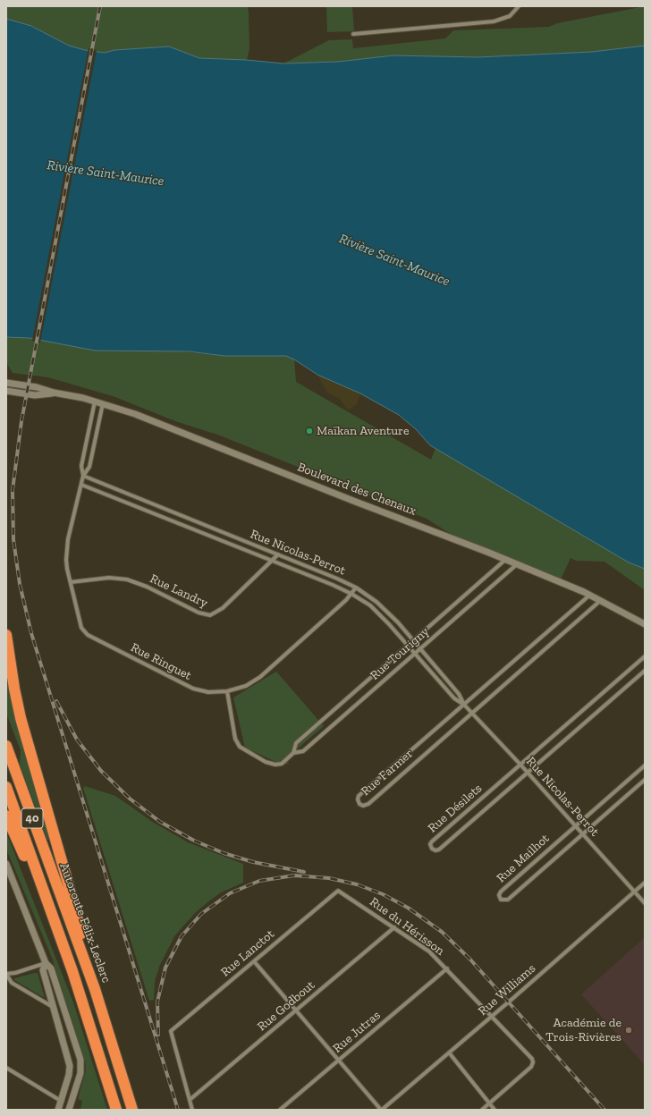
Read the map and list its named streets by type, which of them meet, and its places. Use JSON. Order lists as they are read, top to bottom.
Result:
{
  "streets": {
    "highway": ["40", "Autoroute Félix-Leclerc"],
    "street": [
      "Boulevard des Chenaux",
      "Rue Nicolas-Perrot",
      "Rue Landry",
      "Rue Tourigny",
      "Rue Ringuet",
      "Rue Farmer",
      "Rue Désilets",
      "Rue Mailhot",
      "Rue du Hérisson",
      "Rue Lanctot",
      "Rue Williams",
      "Rue Godbout",
      "Rue Jutras"
    ]
  },
  "crossings": [
    ["Boulevard des Chenaux", "Rue Tourigny"],
    ["Boulevard des Chenaux", "Rue Ringuet"],
    ["Boulevard des Chenaux", "Rue Farmer"],
    ["Rue Nicolas-Perrot", "Rue Landry"],
    ["Rue Nicolas-Perrot", "Rue Tourigny"],
    ["Rue Nicolas-Perrot", "Rue Ringuet"],
    ["Rue Nicolas-Perrot", "Rue Farmer"],
    ["Rue Nicolas-Perrot", "Rue Désilets"],
    ["Rue Nicolas-Perrot", "Rue Mailhot"],
    ["Rue Nicolas-Perrot", "Rue Williams"],
    ["Rue Landry", "Rue Ringuet"],
    ["Rue Tourigny", "Rue Ringuet"],
    ["Rue du Hérisson", "Rue Lanctot"],
    ["Rue du Hérisson", "Rue Williams"],
    ["Rue du Hérisson", "Rue Godbout"],
    ["Rue du Hérisson", "Rue Jutras"],
    ["Rue Lanctot", "Rue Godbout"]
  ],
  "water": ["Rivière Saint-Maurice"],
  "places": ["Maïkan Aventure", "Académie de Trois-Rivières"]
}
